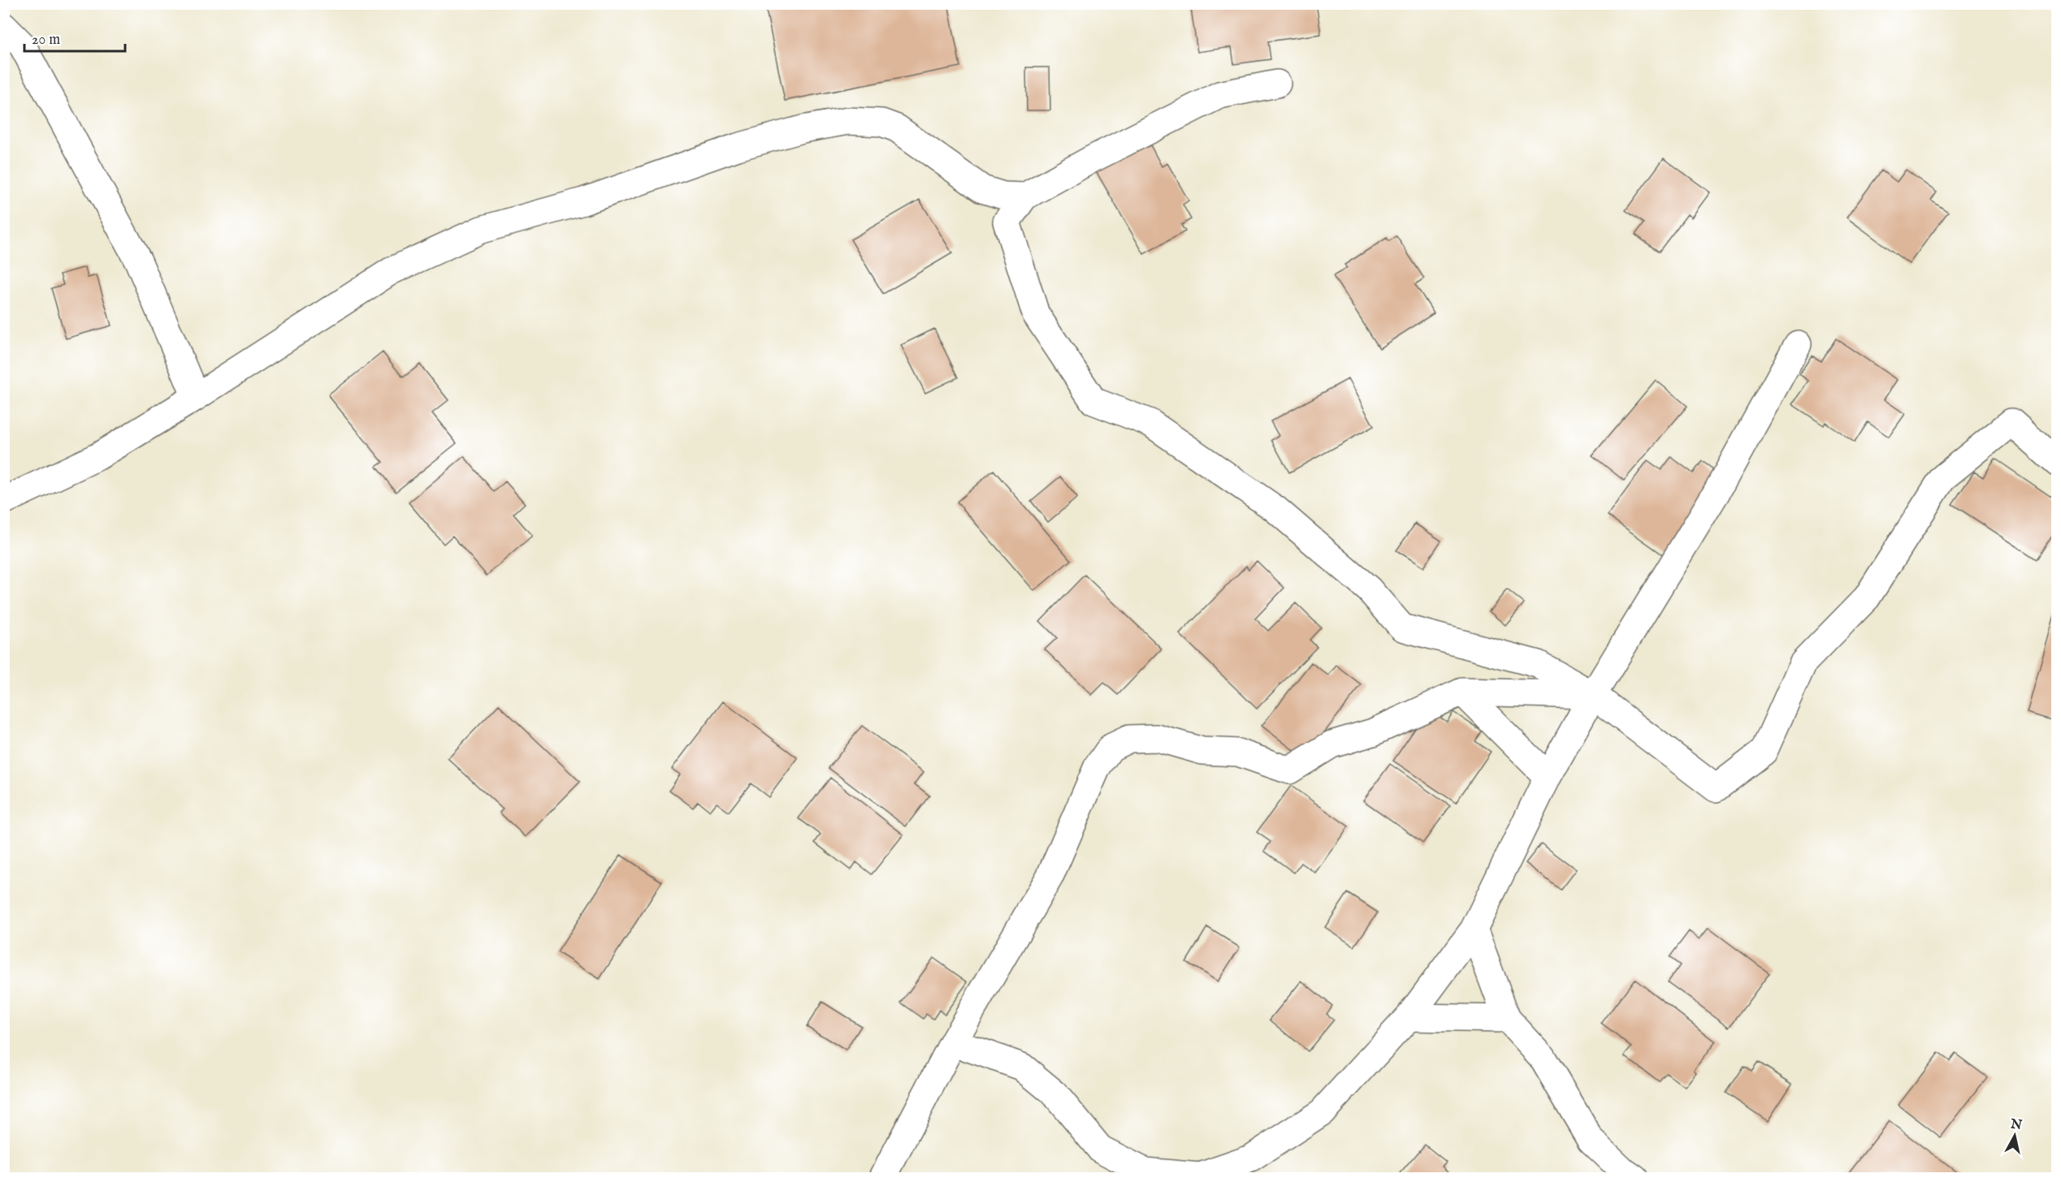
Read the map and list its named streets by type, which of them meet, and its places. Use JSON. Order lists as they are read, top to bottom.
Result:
{
  "scale_bar": "20 m",
  "north": "top"
}
